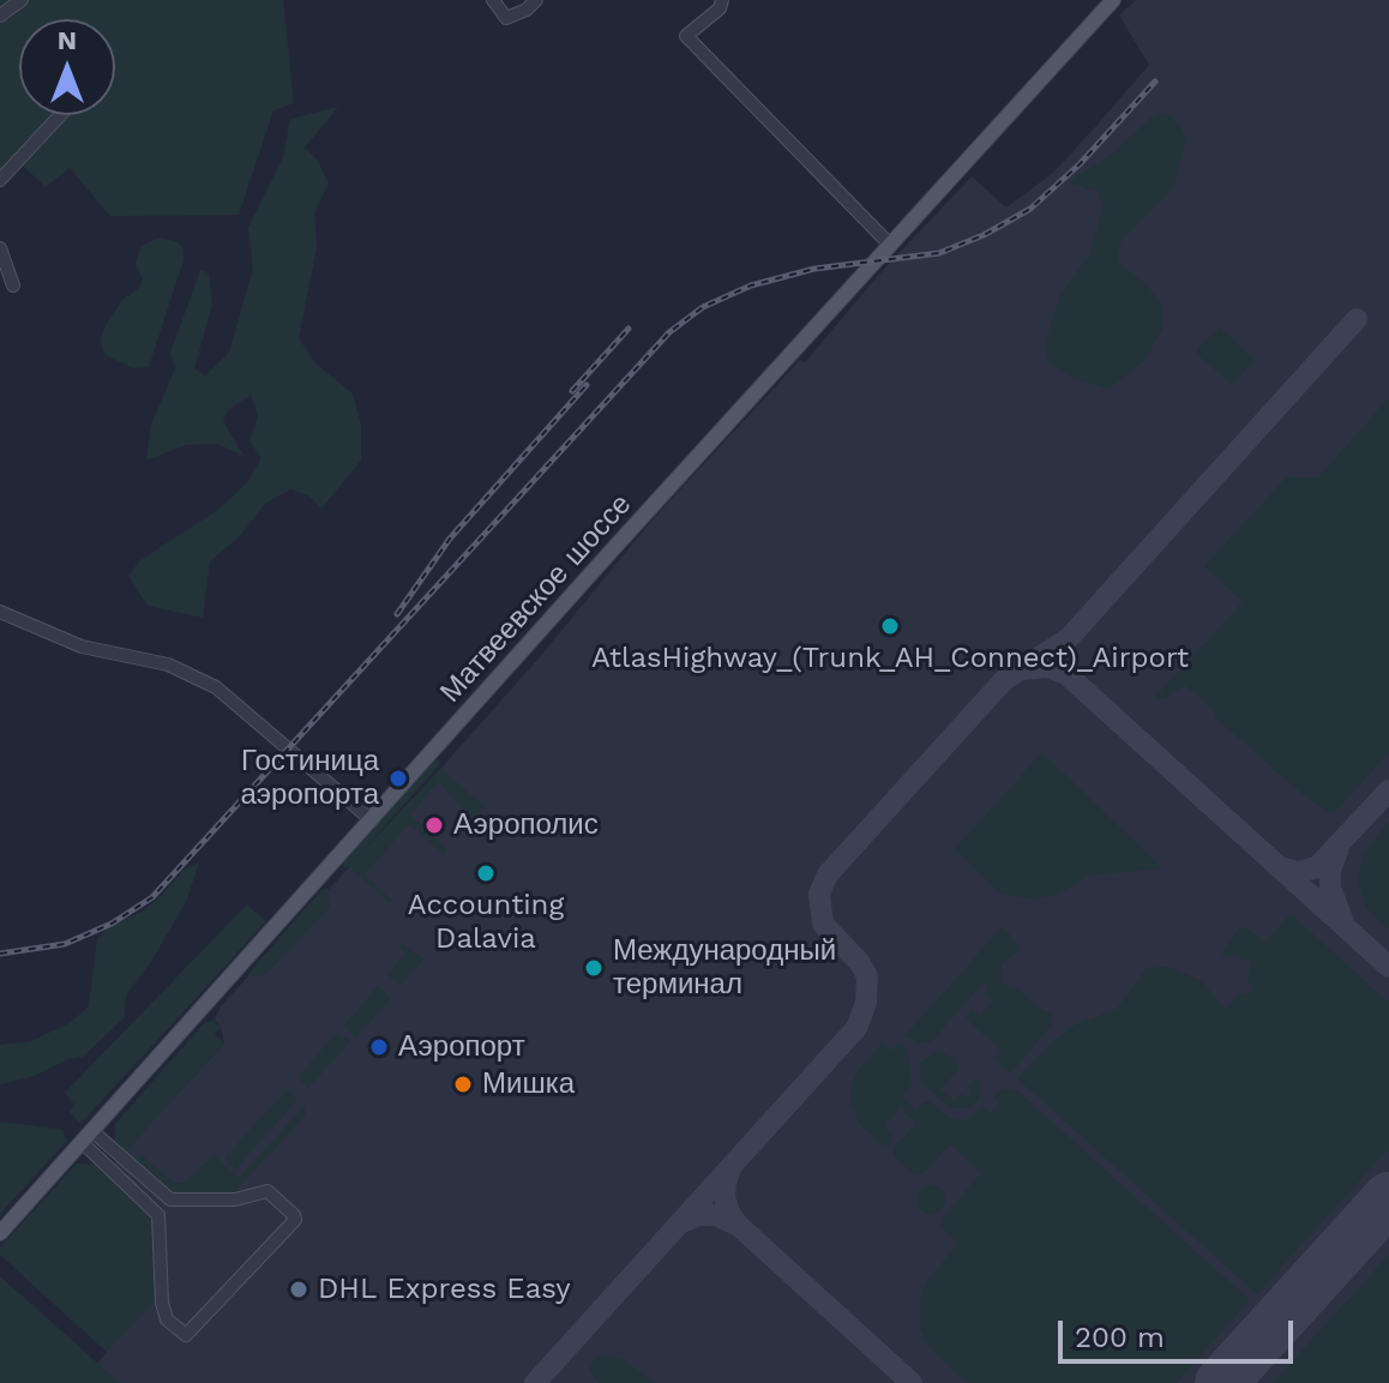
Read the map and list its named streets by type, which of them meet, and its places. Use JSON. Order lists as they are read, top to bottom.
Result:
{
  "streets": {
    "main road": ["Матвеевское шоссе"]
  },
  "places": [
    "AtlasHighway_(Trunk_AH_Connect)_Airport",
    "Гостиница аэропорта",
    "Аэрополис",
    "Accounting Dalavia",
    "Международный терминал",
    "Аэропорт",
    "Мишка",
    "DHL Express Easy"
  ],
  "scale_bar": "200 m",
  "north": "top"
}
